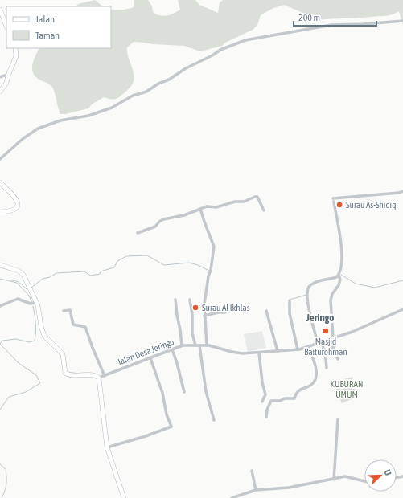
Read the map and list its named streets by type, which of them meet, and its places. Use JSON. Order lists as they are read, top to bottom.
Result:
{
  "streets": {
    "street": ["Jalan Desa Jeringo"]
  },
  "districts": ["Jeringo"],
  "parks": ["KUBURAN UMUM"],
  "places": ["Surau As-Shidiqi", "Surau Al Ikhlas", "Masjid Baiturohman"],
  "legend": ["Jalan", "Taman"],
  "scale_bar": "200 m",
  "north": "top right"
}
